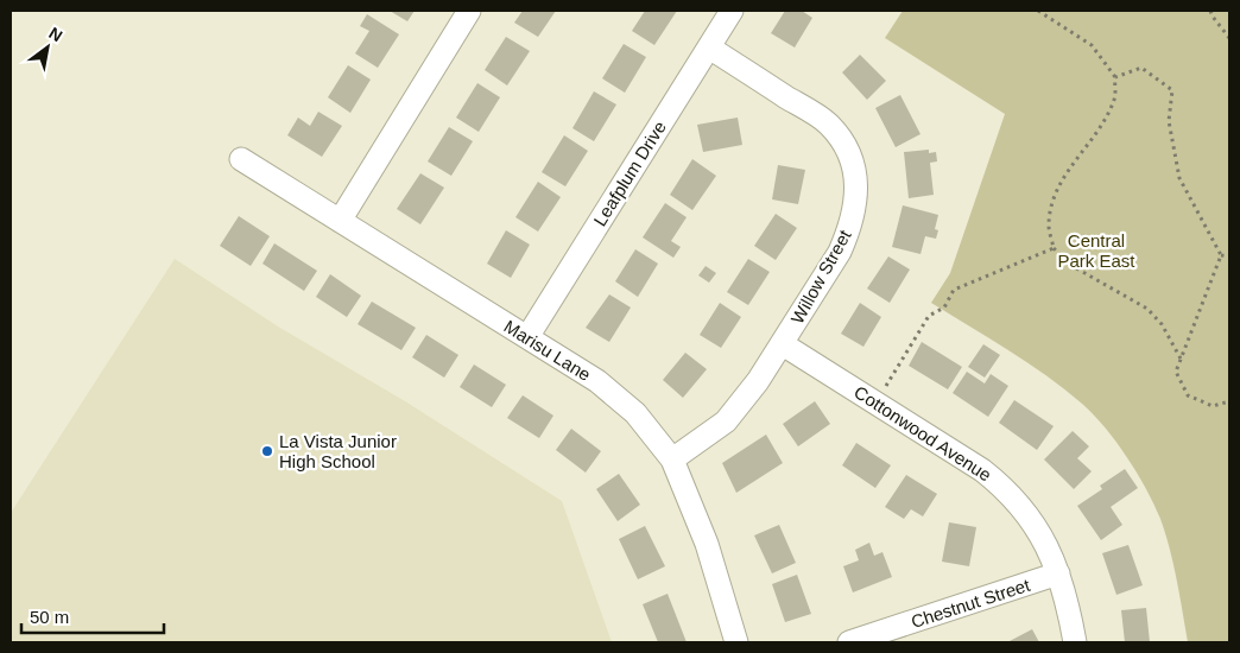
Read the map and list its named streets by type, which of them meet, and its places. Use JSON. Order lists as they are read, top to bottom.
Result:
{
  "streets": {
    "street": [
      "Leafplum Drive",
      "Willow Street",
      "Marisu Lane",
      "Cottonwood Avenue",
      "Chestnut Street"
    ]
  },
  "crossings": [
    ["Leafplum Drive", "Willow Street"],
    ["Leafplum Drive", "Marisu Lane"],
    ["Willow Street", "Marisu Lane"],
    ["Willow Street", "Cottonwood Avenue"],
    ["Cottonwood Avenue", "Chestnut Street"]
  ],
  "parks": ["Central Park East"],
  "places": ["La Vista Junior High School"],
  "scale_bar": "50 m",
  "north": "top right"
}
